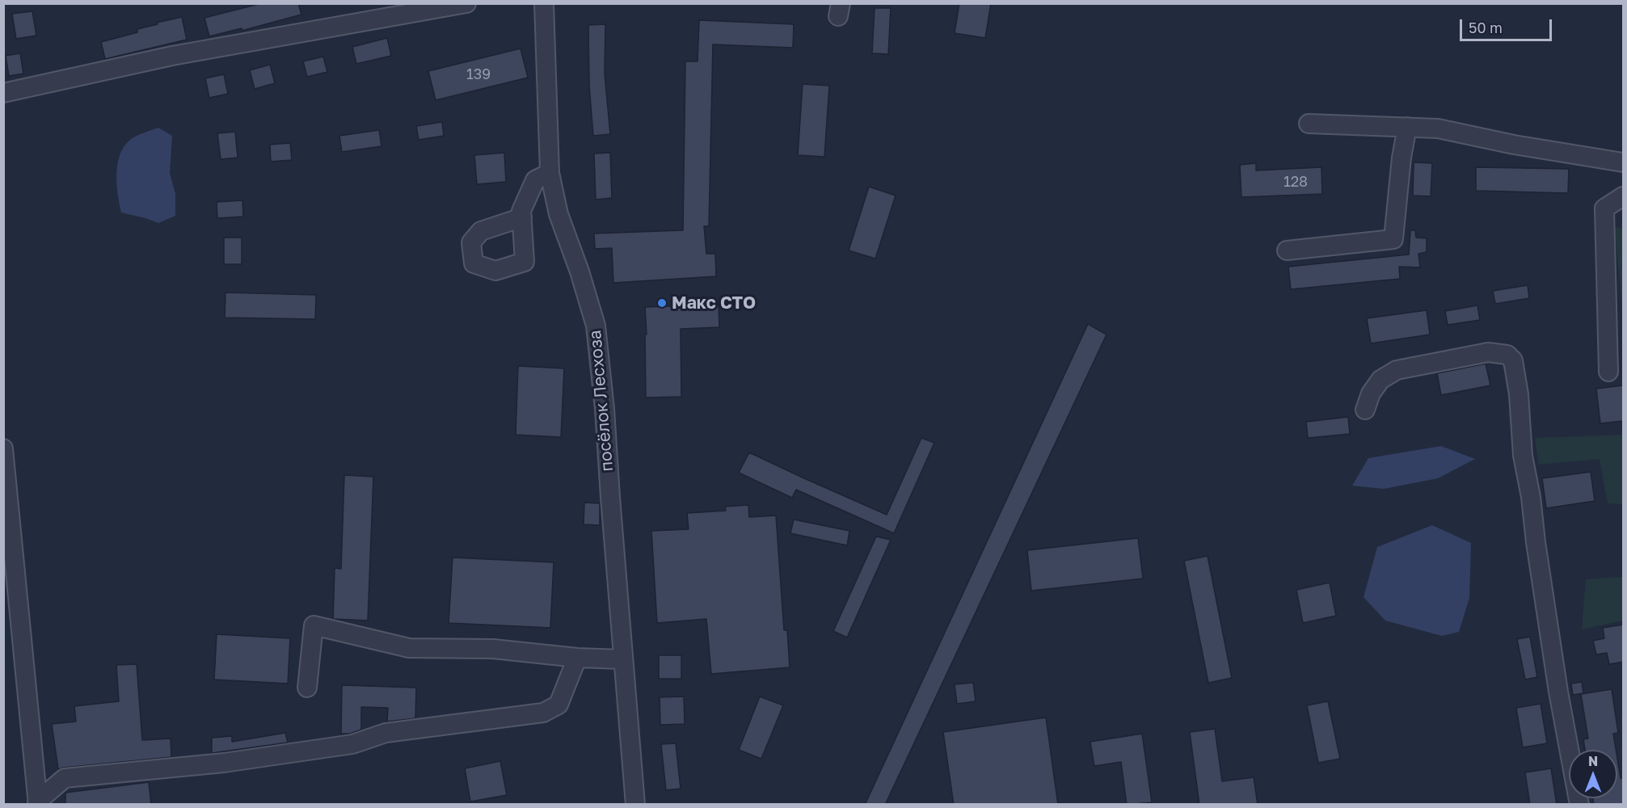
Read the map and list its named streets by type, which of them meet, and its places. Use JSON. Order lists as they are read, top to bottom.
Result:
{
  "streets": {
    "street": ["посёлок Лесхоза"]
  },
  "places": ["Макс СТО"],
  "house_numbers": ["139", "128"],
  "scale_bar": "50 m",
  "north": "top"
}
